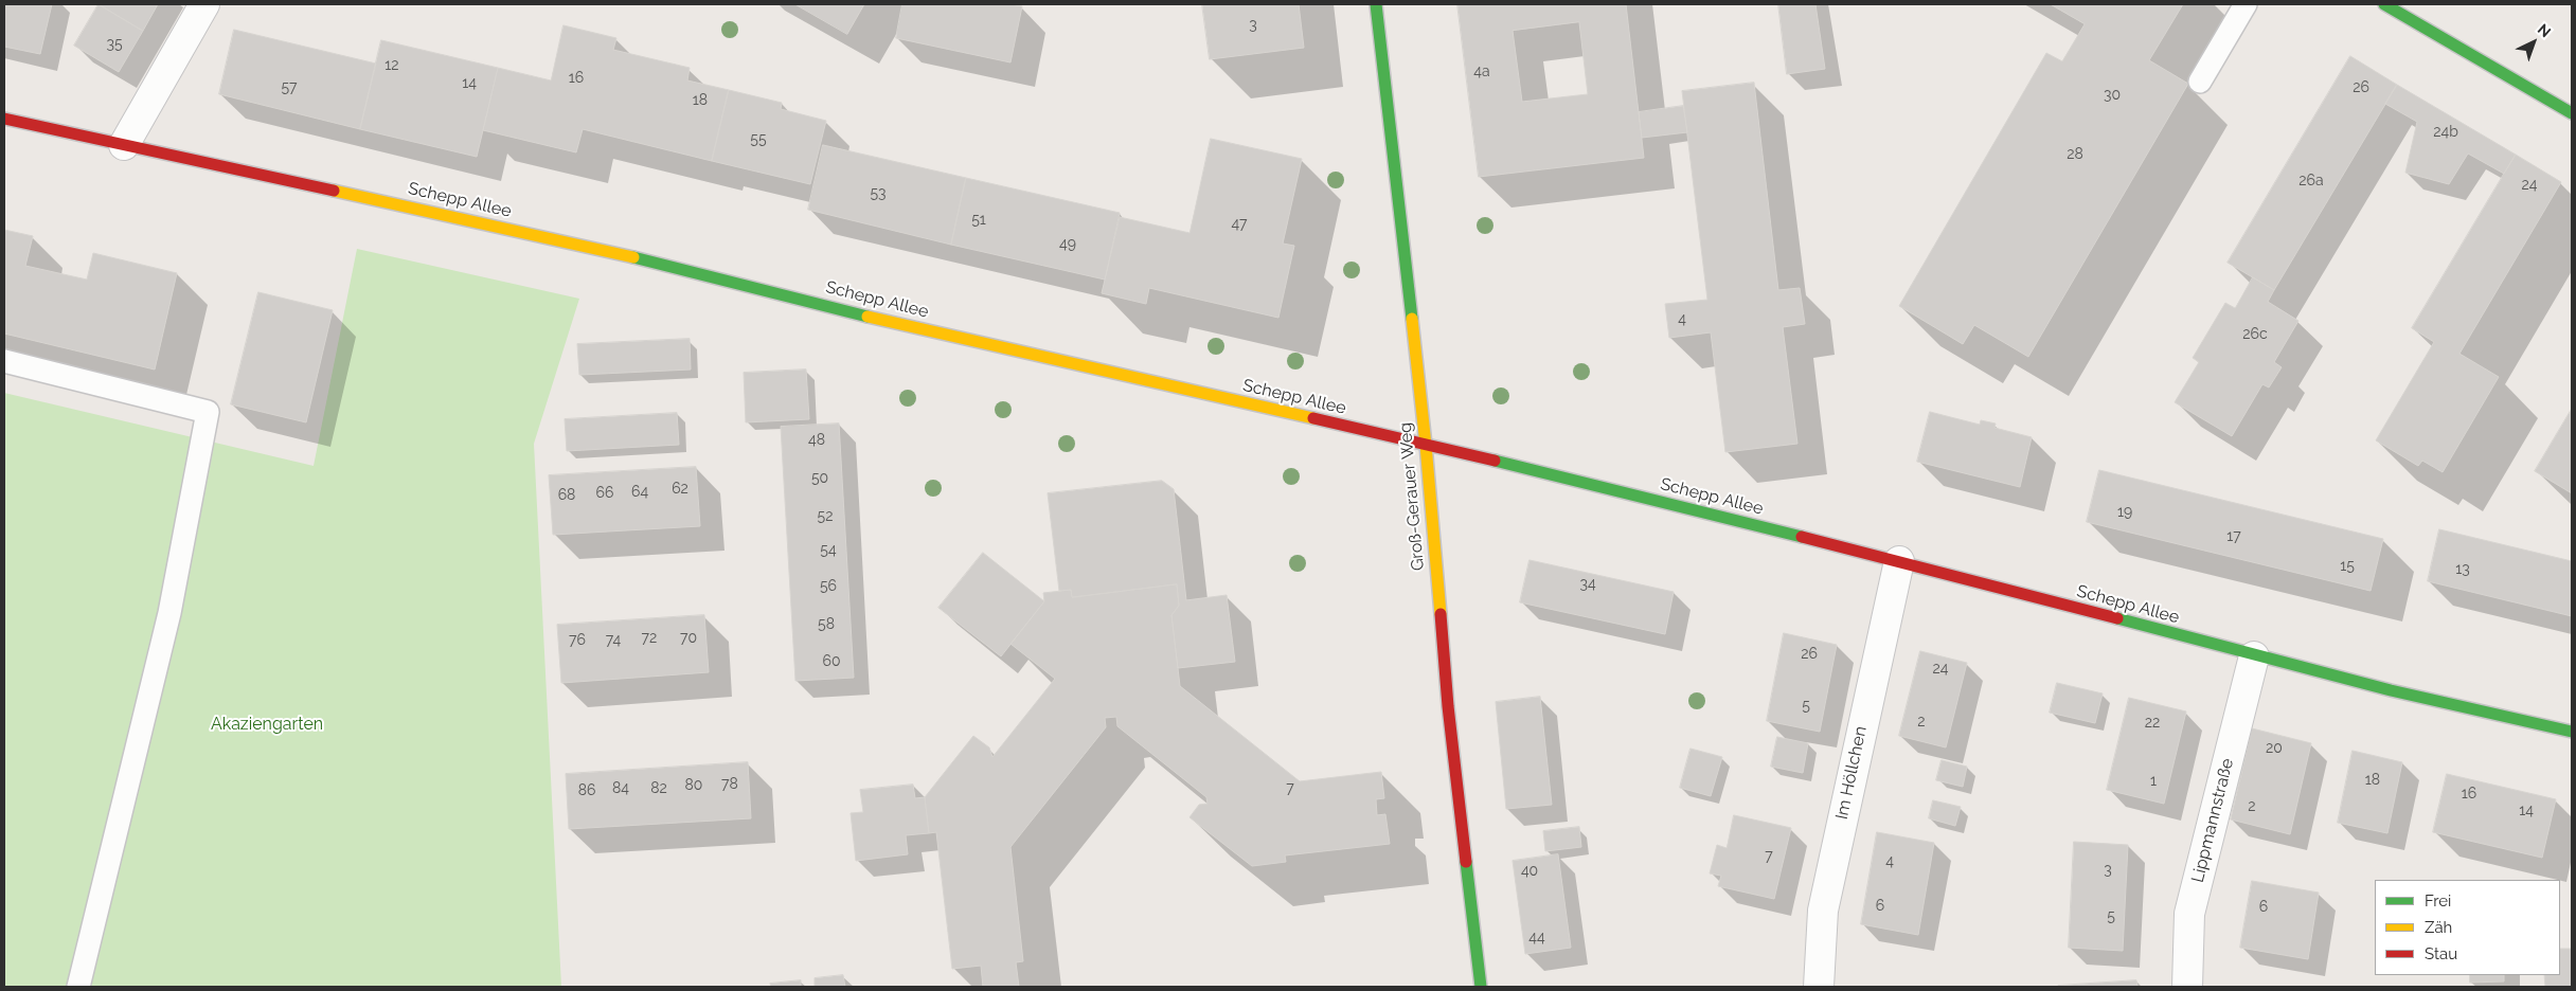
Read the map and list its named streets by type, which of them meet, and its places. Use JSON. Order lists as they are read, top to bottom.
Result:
{
  "streets": {
    "street": [
      "Schepp Allee",
      "Groß-Gerauer Weg",
      "Im Höllchen",
      "Lippmannstraße"
    ]
  },
  "crossings": [
    ["Schepp Allee", "Groß-Gerauer Weg"],
    ["Schepp Allee", "Im Höllchen"],
    ["Schepp Allee", "Lippmannstraße"]
  ],
  "parks": ["Akaziengarten"],
  "house_numbers": [
    "3",
    "35",
    "12",
    "4a",
    "16",
    "14",
    "57",
    "26",
    "30",
    "18",
    "24b",
    "55",
    "28",
    "26a",
    "24",
    "53",
    "51",
    "47",
    "49",
    "4",
    "26c",
    "48",
    "50",
    "62",
    "64",
    "66",
    "68",
    "19",
    "52",
    "17",
    "54",
    "15",
    "13",
    "34",
    "56",
    "58",
    "72",
    "70",
    "76",
    "74",
    "26",
    "60",
    "24",
    "5",
    "2",
    "22",
    "20",
    "18",
    "1",
    "78",
    "80",
    "84",
    "82",
    "7",
    "86",
    "16",
    "2",
    "14",
    "7",
    "4",
    "3",
    "40",
    "6",
    "6",
    "5",
    "44"
  ],
  "legend": ["Frei", "Zäh", "Stau"],
  "north": "top right"
}
